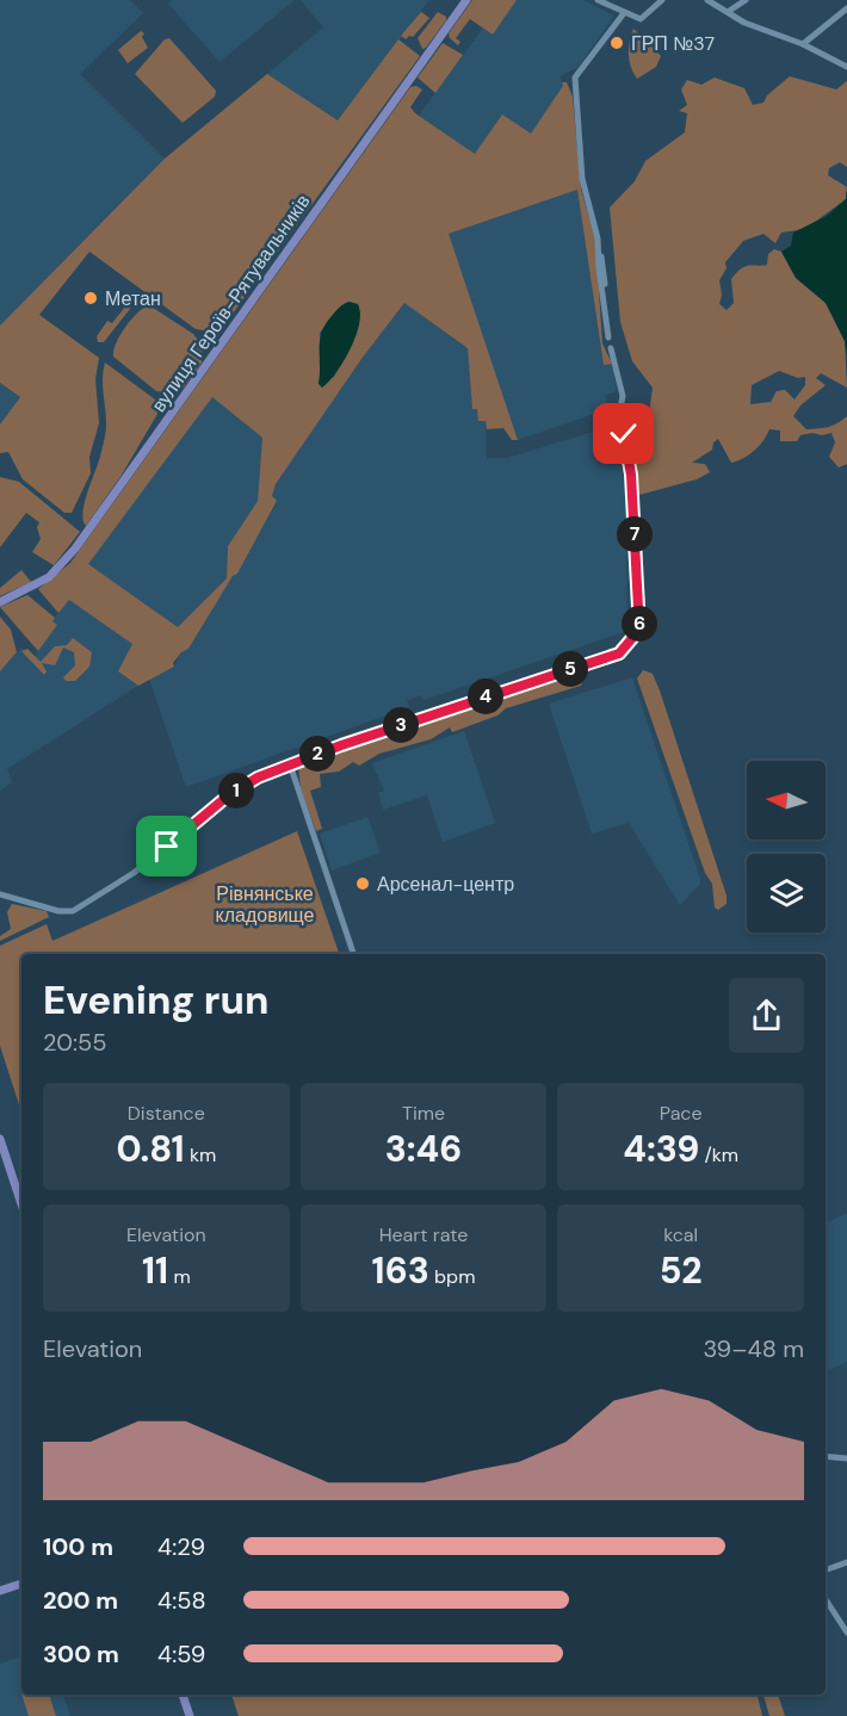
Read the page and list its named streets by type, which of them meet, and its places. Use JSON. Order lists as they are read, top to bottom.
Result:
{
  "streets": {
    "street": ["вулиця Героїв-Рятувальників"]
  },
  "parks": ["Рівнянське кладовище"],
  "places": ["ГРП №37", "Метан", "Арсенал-центр"],
  "north": "left",
  "page": {
    "pins": [
      "7",
      "6",
      "5",
      "4",
      "3",
      "2",
      "1"
    ],
    "heading": ["Evening run", "20:55"],
    "stats": [
      ["Distance", "0.81 km"],
      ["Time", "3:46"],
      ["Pace", "4:39 /km"],
      ["Elevation", "11 m"],
      ["Heart rate", "163 bpm"],
      ["kcal", "52"]
    ],
    "chart": ["Elevation", "39–48 m"],
    "list": [
      {
        "name": "100 m",
        "note": "4:29"
      },
      {
        "name": "200 m",
        "note": "4:58"
      },
      {
        "name": "300 m",
        "note": "4:59"
      }
    ]
  }
}
